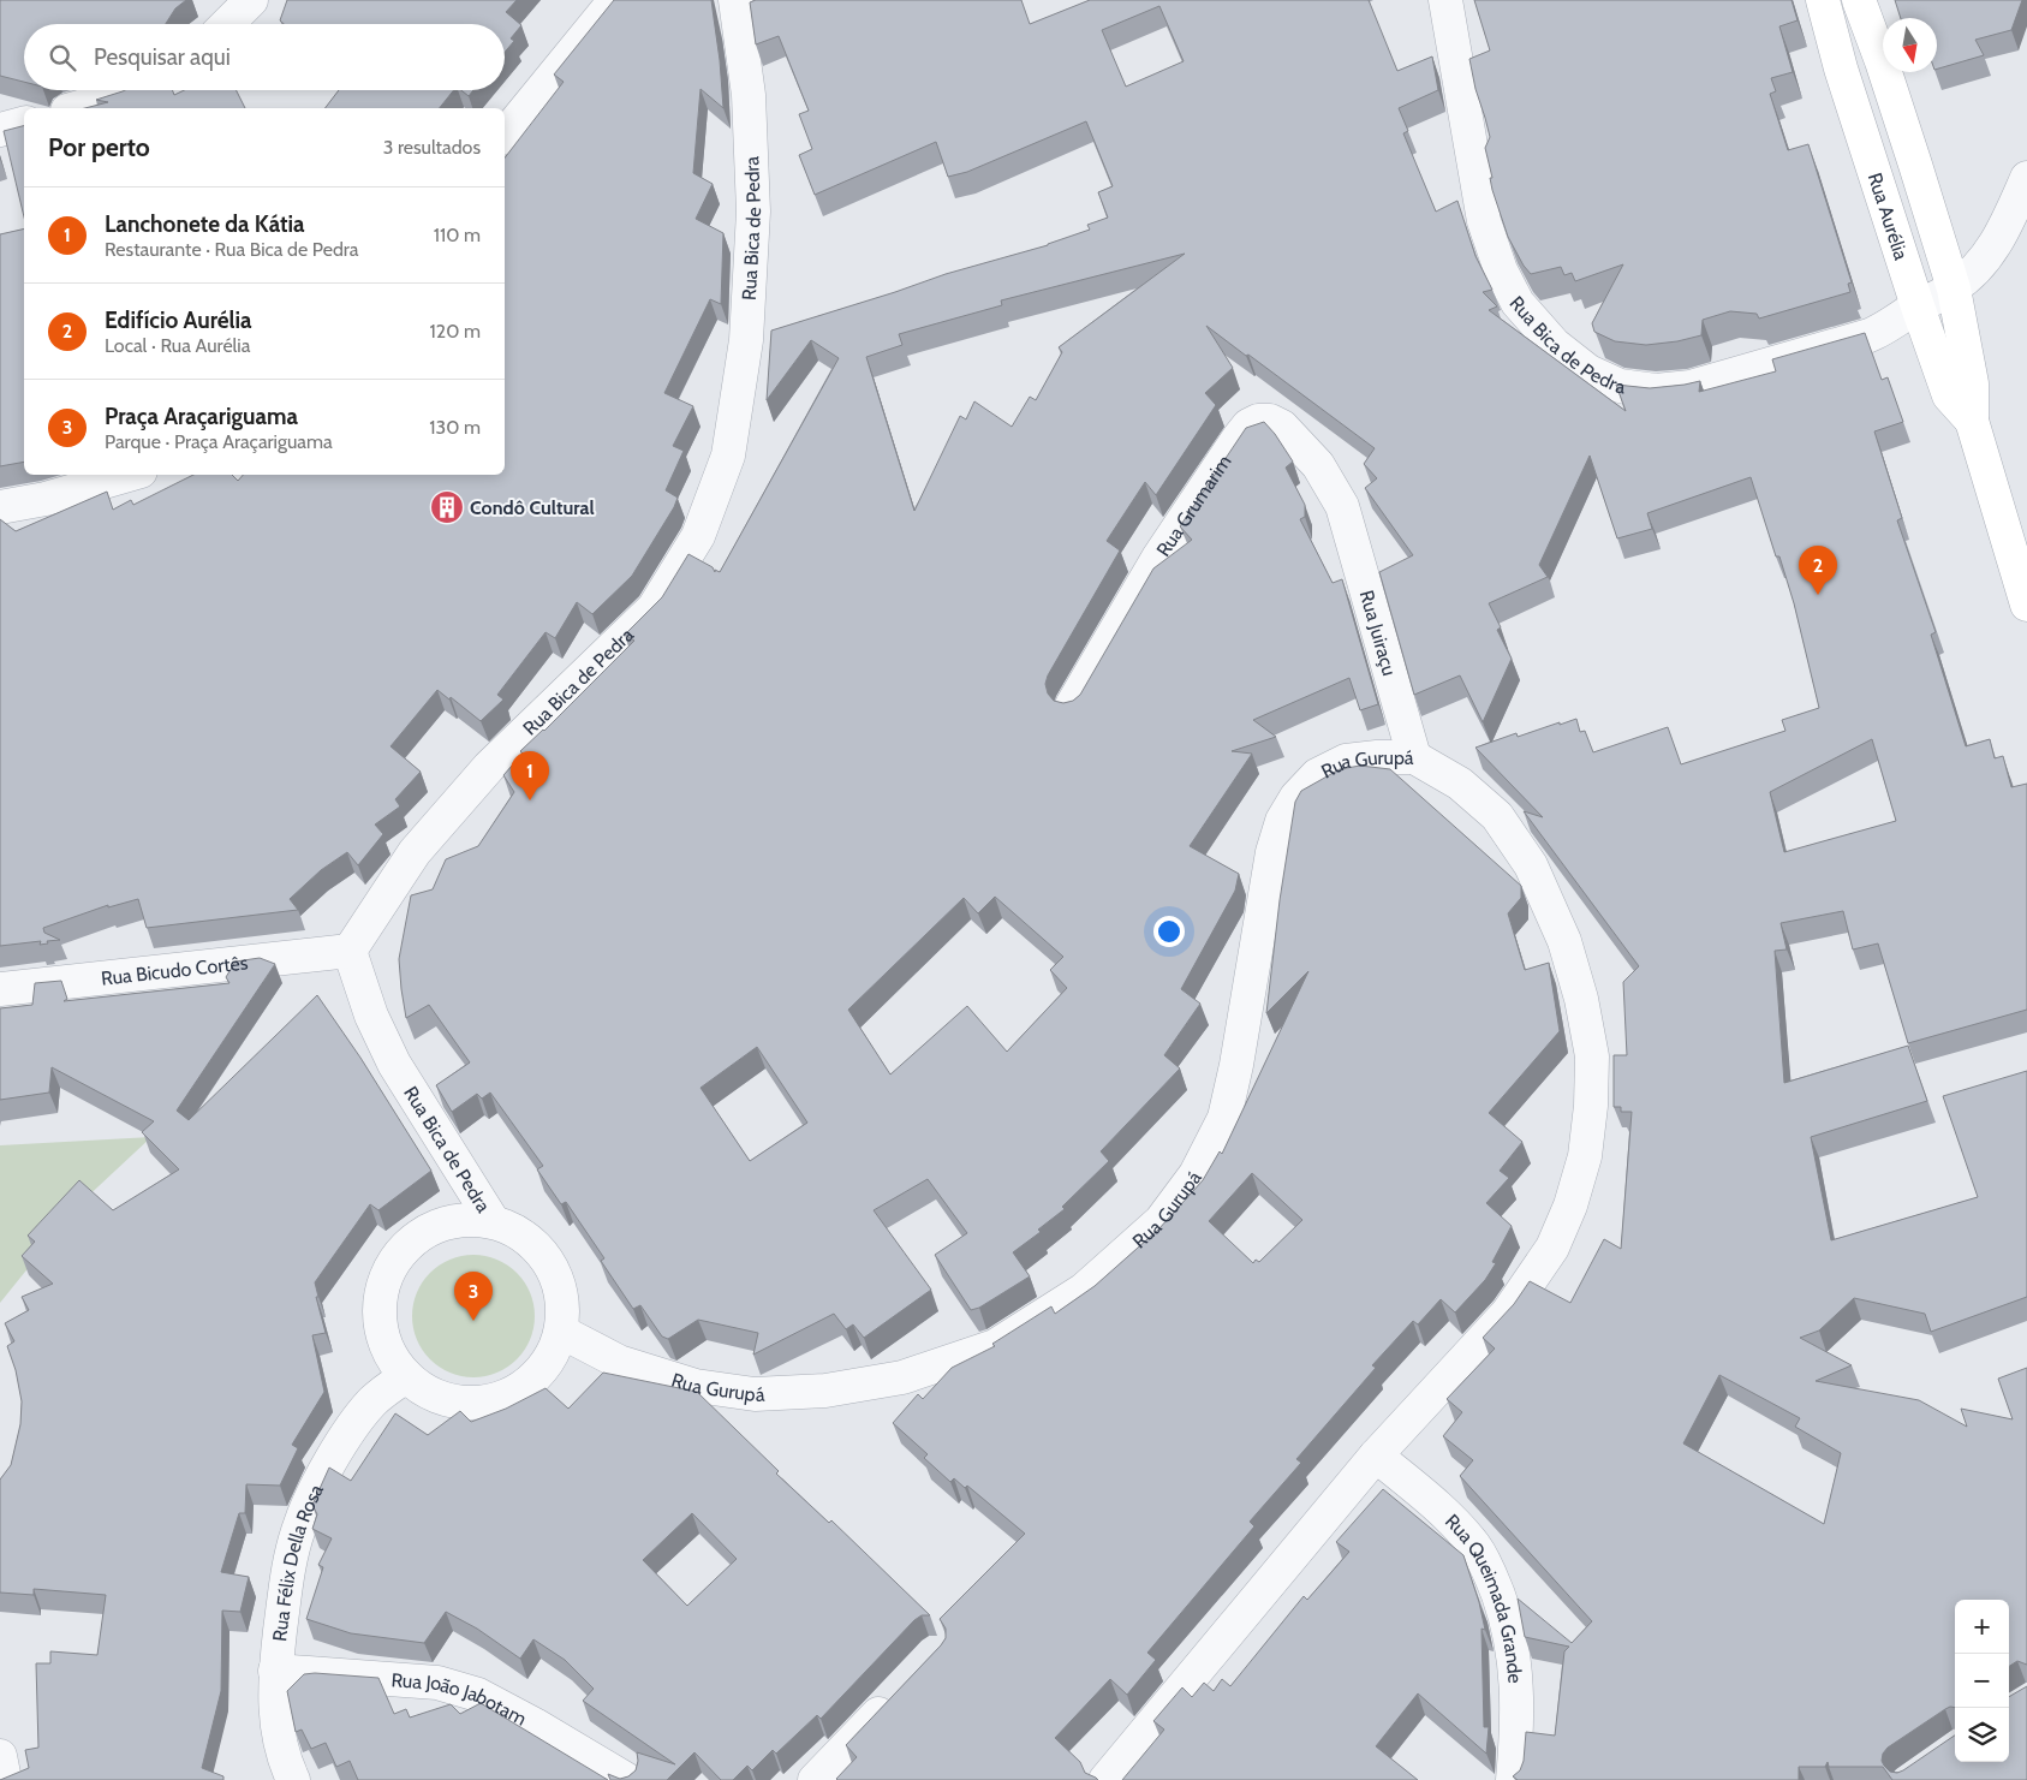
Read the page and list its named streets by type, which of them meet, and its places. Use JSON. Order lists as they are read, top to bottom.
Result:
{
  "streets": {
    "street": [
      "Rua Aurélia",
      "Rua Bica de Pedra",
      "Rua Grumarim",
      "Rua Juiraçu",
      "Rua Gurupá",
      "Rua Bicudo Cortês",
      "Rua Félix Della Rosa",
      "Rua Queimada Grande",
      "Rua João Jabotam"
    ]
  },
  "crossings": [
    ["Rua Aurélia", "Rua Bica de Pedra"],
    ["Rua Bica de Pedra", "Rua Gurupá"],
    ["Rua Bica de Pedra", "Rua Bicudo Cortês"],
    ["Rua Bica de Pedra", "Rua Félix Della Rosa"],
    ["Rua Grumarim", "Rua Juiraçu"],
    ["Rua Juiraçu", "Rua Gurupá"],
    ["Rua Gurupá", "Rua Félix Della Rosa"],
    ["Rua Gurupá", "Rua Queimada Grande"],
    ["Rua Félix Della Rosa", "Rua João Jabotam"]
  ],
  "places": {
    "building": ["Condô Cultural"]
  },
  "north": "bottom",
  "page": {
    "search": "Pesquisar aqui",
    "heading": ["Por perto", "3 resultados"],
    "list": [
      {
        "mark": "1",
        "name": "Lanchonete da Kátia",
        "note": "Restaurante · Rua Bica de Pedra",
        "value": "110 m"
      },
      {
        "mark": "2",
        "name": "Edifício Aurélia",
        "note": "Local · Rua Aurélia",
        "value": "120 m"
      },
      {
        "mark": "3",
        "name": "Praça Araçariguama",
        "note": "Parque · Praça Araçariguama",
        "value": "130 m"
      }
    ],
    "pins": ["2", "1", "3"],
    "map_buttons": ["+", "−"]
  }
}
